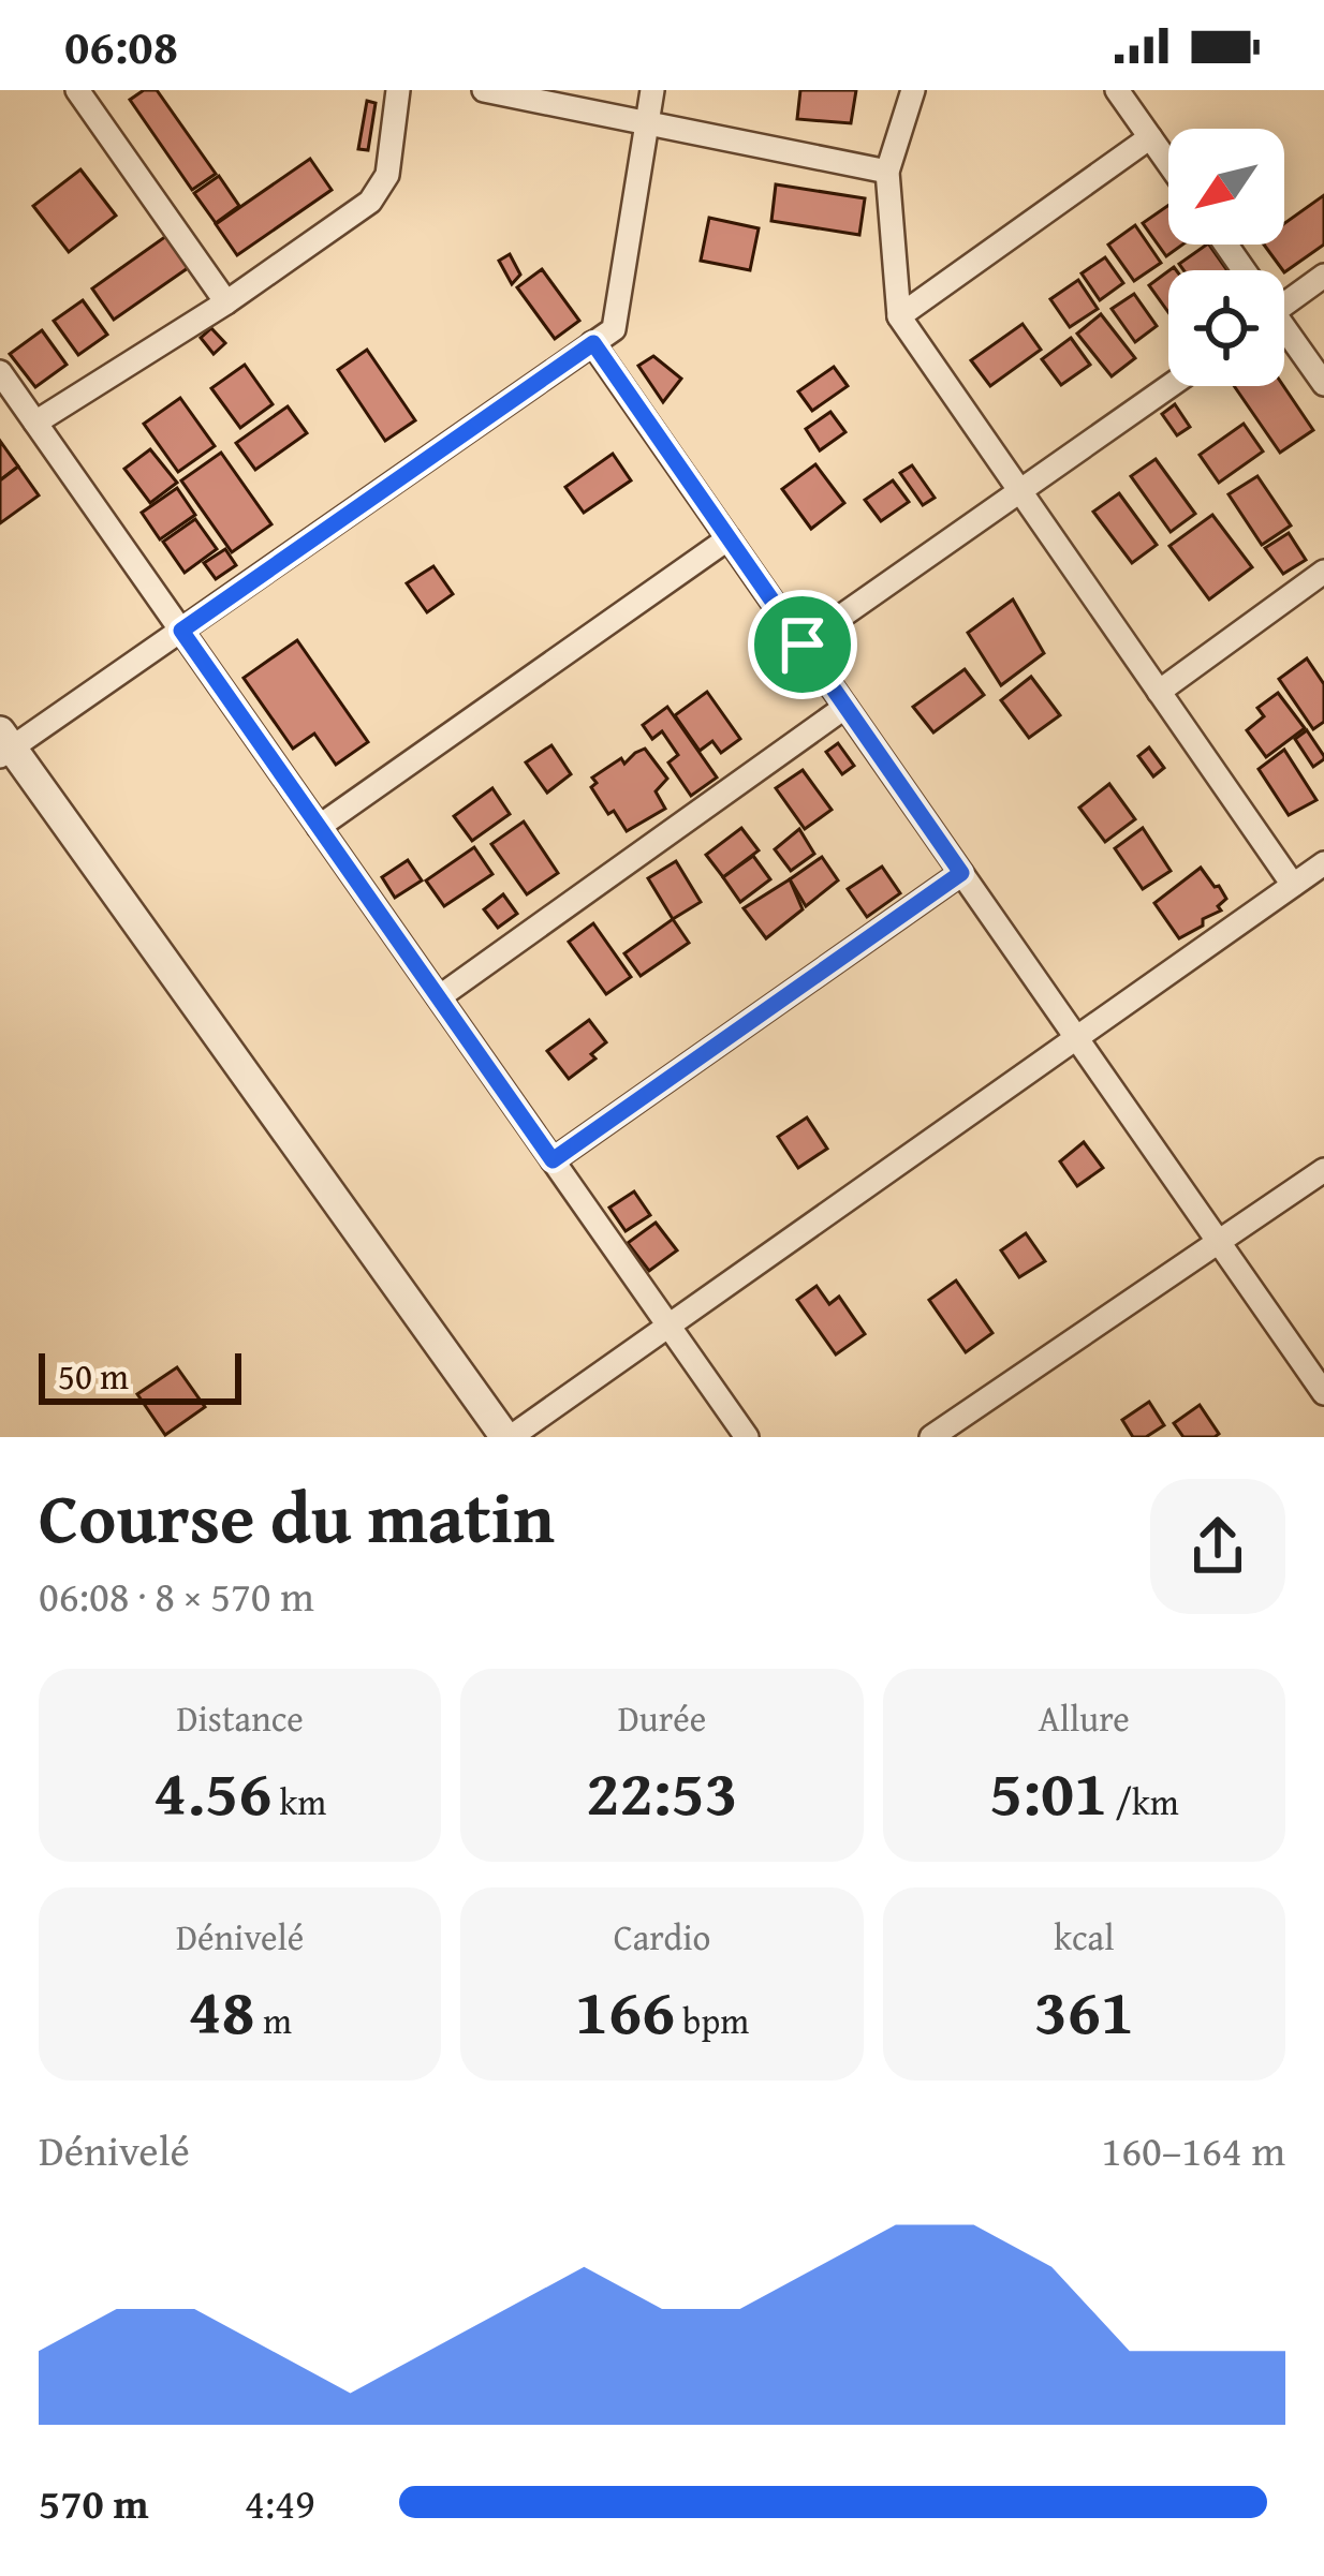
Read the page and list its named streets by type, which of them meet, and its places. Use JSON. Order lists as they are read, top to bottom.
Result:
{
  "scale_bar": "50 m",
  "north": "bottom left",
  "page": {
    "status": "06:08",
    "scale": "50 m",
    "heading": ["Course du matin", "06:08 · 8 × 570 m"],
    "stats": [
      ["Distance", "4.56 km"],
      ["Durée", "22:53"],
      ["Allure", "5:01 /km"],
      ["Dénivelé", "48 m"],
      ["Cardio", "166 bpm"],
      ["kcal", "361"]
    ],
    "chart": ["Dénivelé", "160–164 m"],
    "list": [
      {
        "name": "570 m",
        "note": "4:49"
      }
    ]
  }
}
